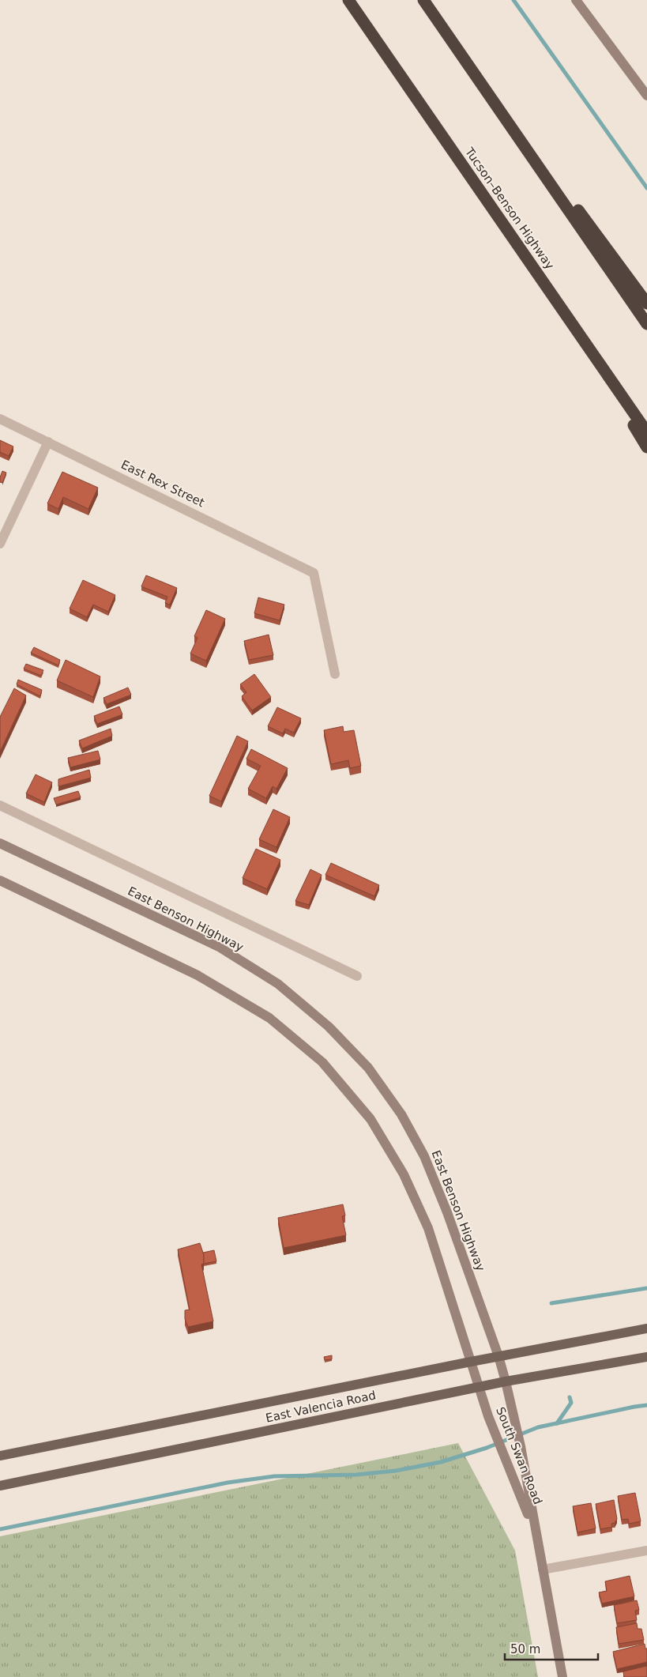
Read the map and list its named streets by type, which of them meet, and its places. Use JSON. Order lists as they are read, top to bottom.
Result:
{
  "streets": {
    "highway": ["Tucson–Benson Highway"],
    "main road": ["East Benson Highway", "East Valencia Road", "South Swan Road"],
    "street": ["East Rex Street"]
  },
  "crossings": [
    ["East Benson Highway", "East Valencia Road"],
    ["East Benson Highway", "South Swan Road"],
    ["East Valencia Road", "South Swan Road"]
  ],
  "scale_bar": "50 m"
}
